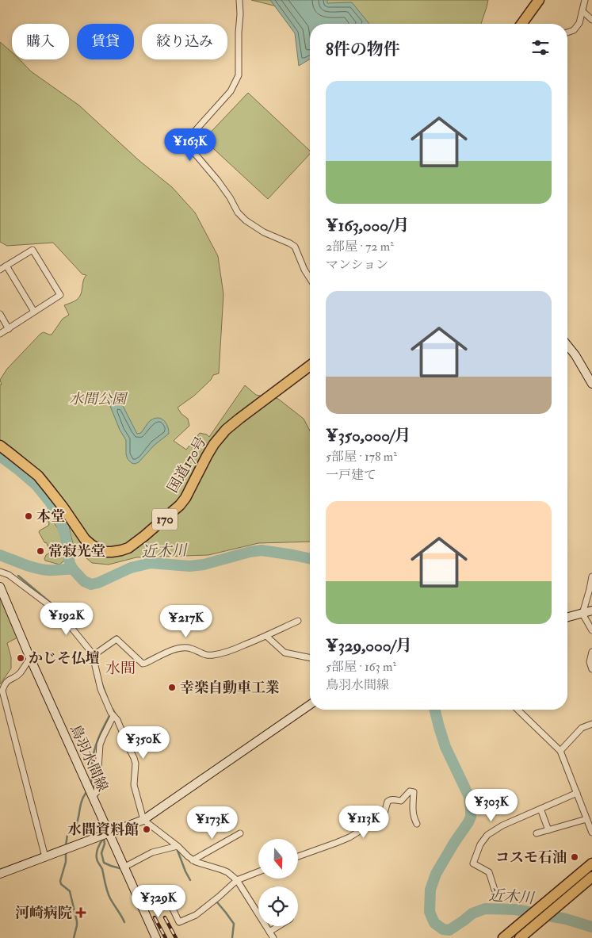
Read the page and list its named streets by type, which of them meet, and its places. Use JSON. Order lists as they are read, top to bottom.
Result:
{
  "streets": {
    "highway": ["国道170号", "170"],
    "street": ["鳥羽水間線"]
  },
  "districts": ["水間"],
  "water": ["近木川"],
  "parks": ["水間公園"],
  "places": {
    "other": [
      "本堂",
      "常寂光堂",
      "かじそ仏壇",
      "幸楽自動車工業",
      "水間資料館",
      "コスモ石油"
    ],
    "health": ["河崎病院"]
  },
  "north": "bottom",
  "page": {
    "chip": ["購入", "賃貸", "絞り込み"],
    "heading": "8件の物件",
    "list": [
      {
        "name": "¥163,000/月",
        "note": "2部屋 · 72 m² · マンション"
      },
      {
        "name": "¥350,000/月",
        "note": "5部屋 · 178 m² · 一戸建て"
      },
      {
        "name": "¥329,000/月",
        "note": "5部屋 · 163 m² · 鳥羽水間線"
      }
    ],
    "price": [
      "¥163K",
      "¥192K",
      "¥217K",
      "¥350K",
      "¥303K",
      "¥113K",
      "¥173K",
      "¥329K"
    ]
  }
}
